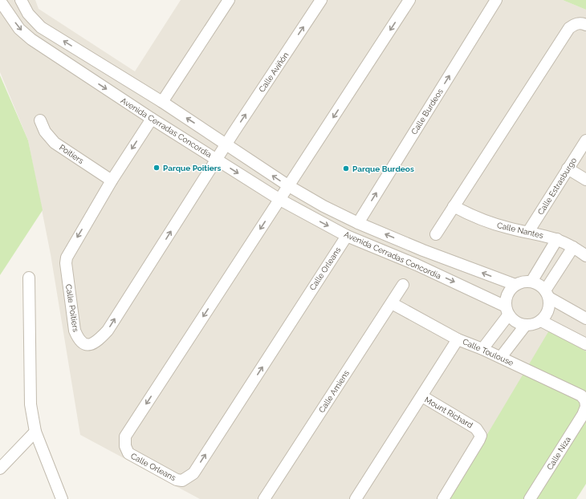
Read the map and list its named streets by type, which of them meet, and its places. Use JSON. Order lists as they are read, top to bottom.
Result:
{
  "streets": {
    "street": [
      "Calle Aviñón",
      "Calle Burdeos",
      "Avenida Cerradas Concordia",
      "Poitiers",
      "Calle Estrasburgo",
      "Calle Nantes",
      "Calle Orleans",
      "Calle Poitiers",
      "Calle Toulouse",
      "Calle Amiens",
      "Mount Richard",
      "Calle Niza"
    ]
  },
  "crossings": [
    ["Calle Aviñón", "Avenida Cerradas Concordia"],
    ["Calle Aviñón", "Calle Poitiers"],
    ["Calle Burdeos", "Avenida Cerradas Concordia"],
    ["Avenida Cerradas Concordia", "Calle Orleans"],
    ["Avenida Cerradas Concordia", "Calle Poitiers"],
    ["Poitiers", "Calle Poitiers"],
    ["Calle Estrasburgo", "Calle Nantes"],
    ["Calle Toulouse", "Calle Amiens"],
    ["Calle Toulouse", "Calle Niza"]
  ],
  "places": ["Parque Poitiers", "Parque Burdeos"]
}
